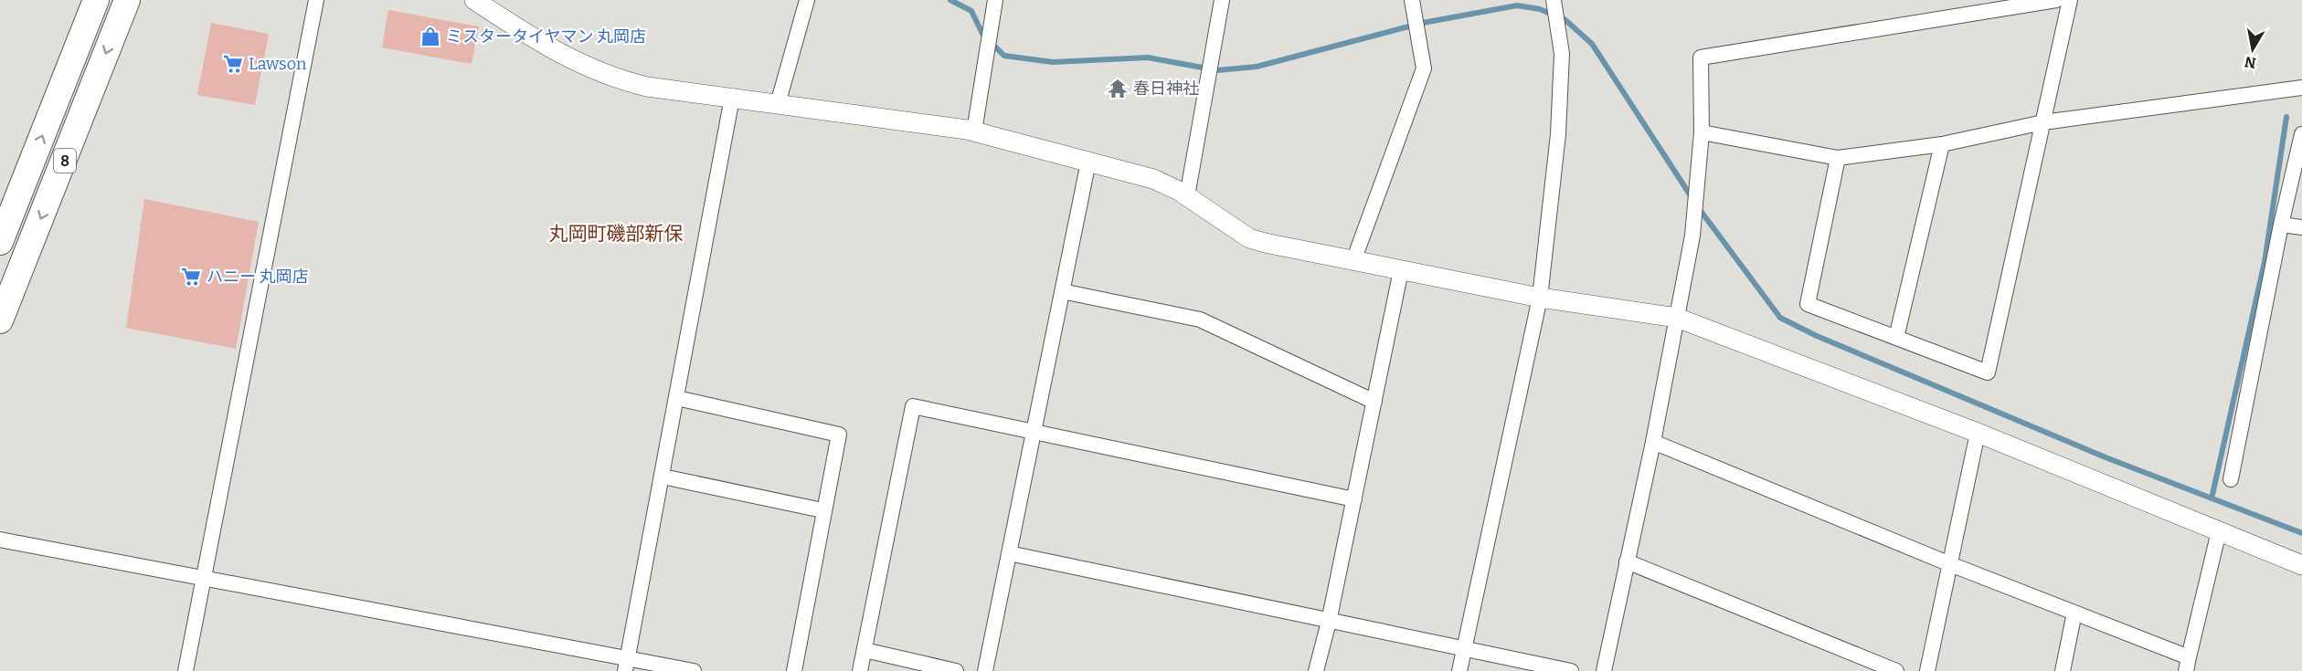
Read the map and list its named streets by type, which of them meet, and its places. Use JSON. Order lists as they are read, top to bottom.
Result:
{
  "streets": {
    "highway": ["8"]
  },
  "districts": ["丸岡町磯部新保"],
  "places": {
    "shop": ["ミスタータイヤマン 丸岡店"],
    "supermarket": ["Lawson", "ハニー 丸岡店"],
    "temple": ["春日神社"]
  },
  "north": "bottom"
}
